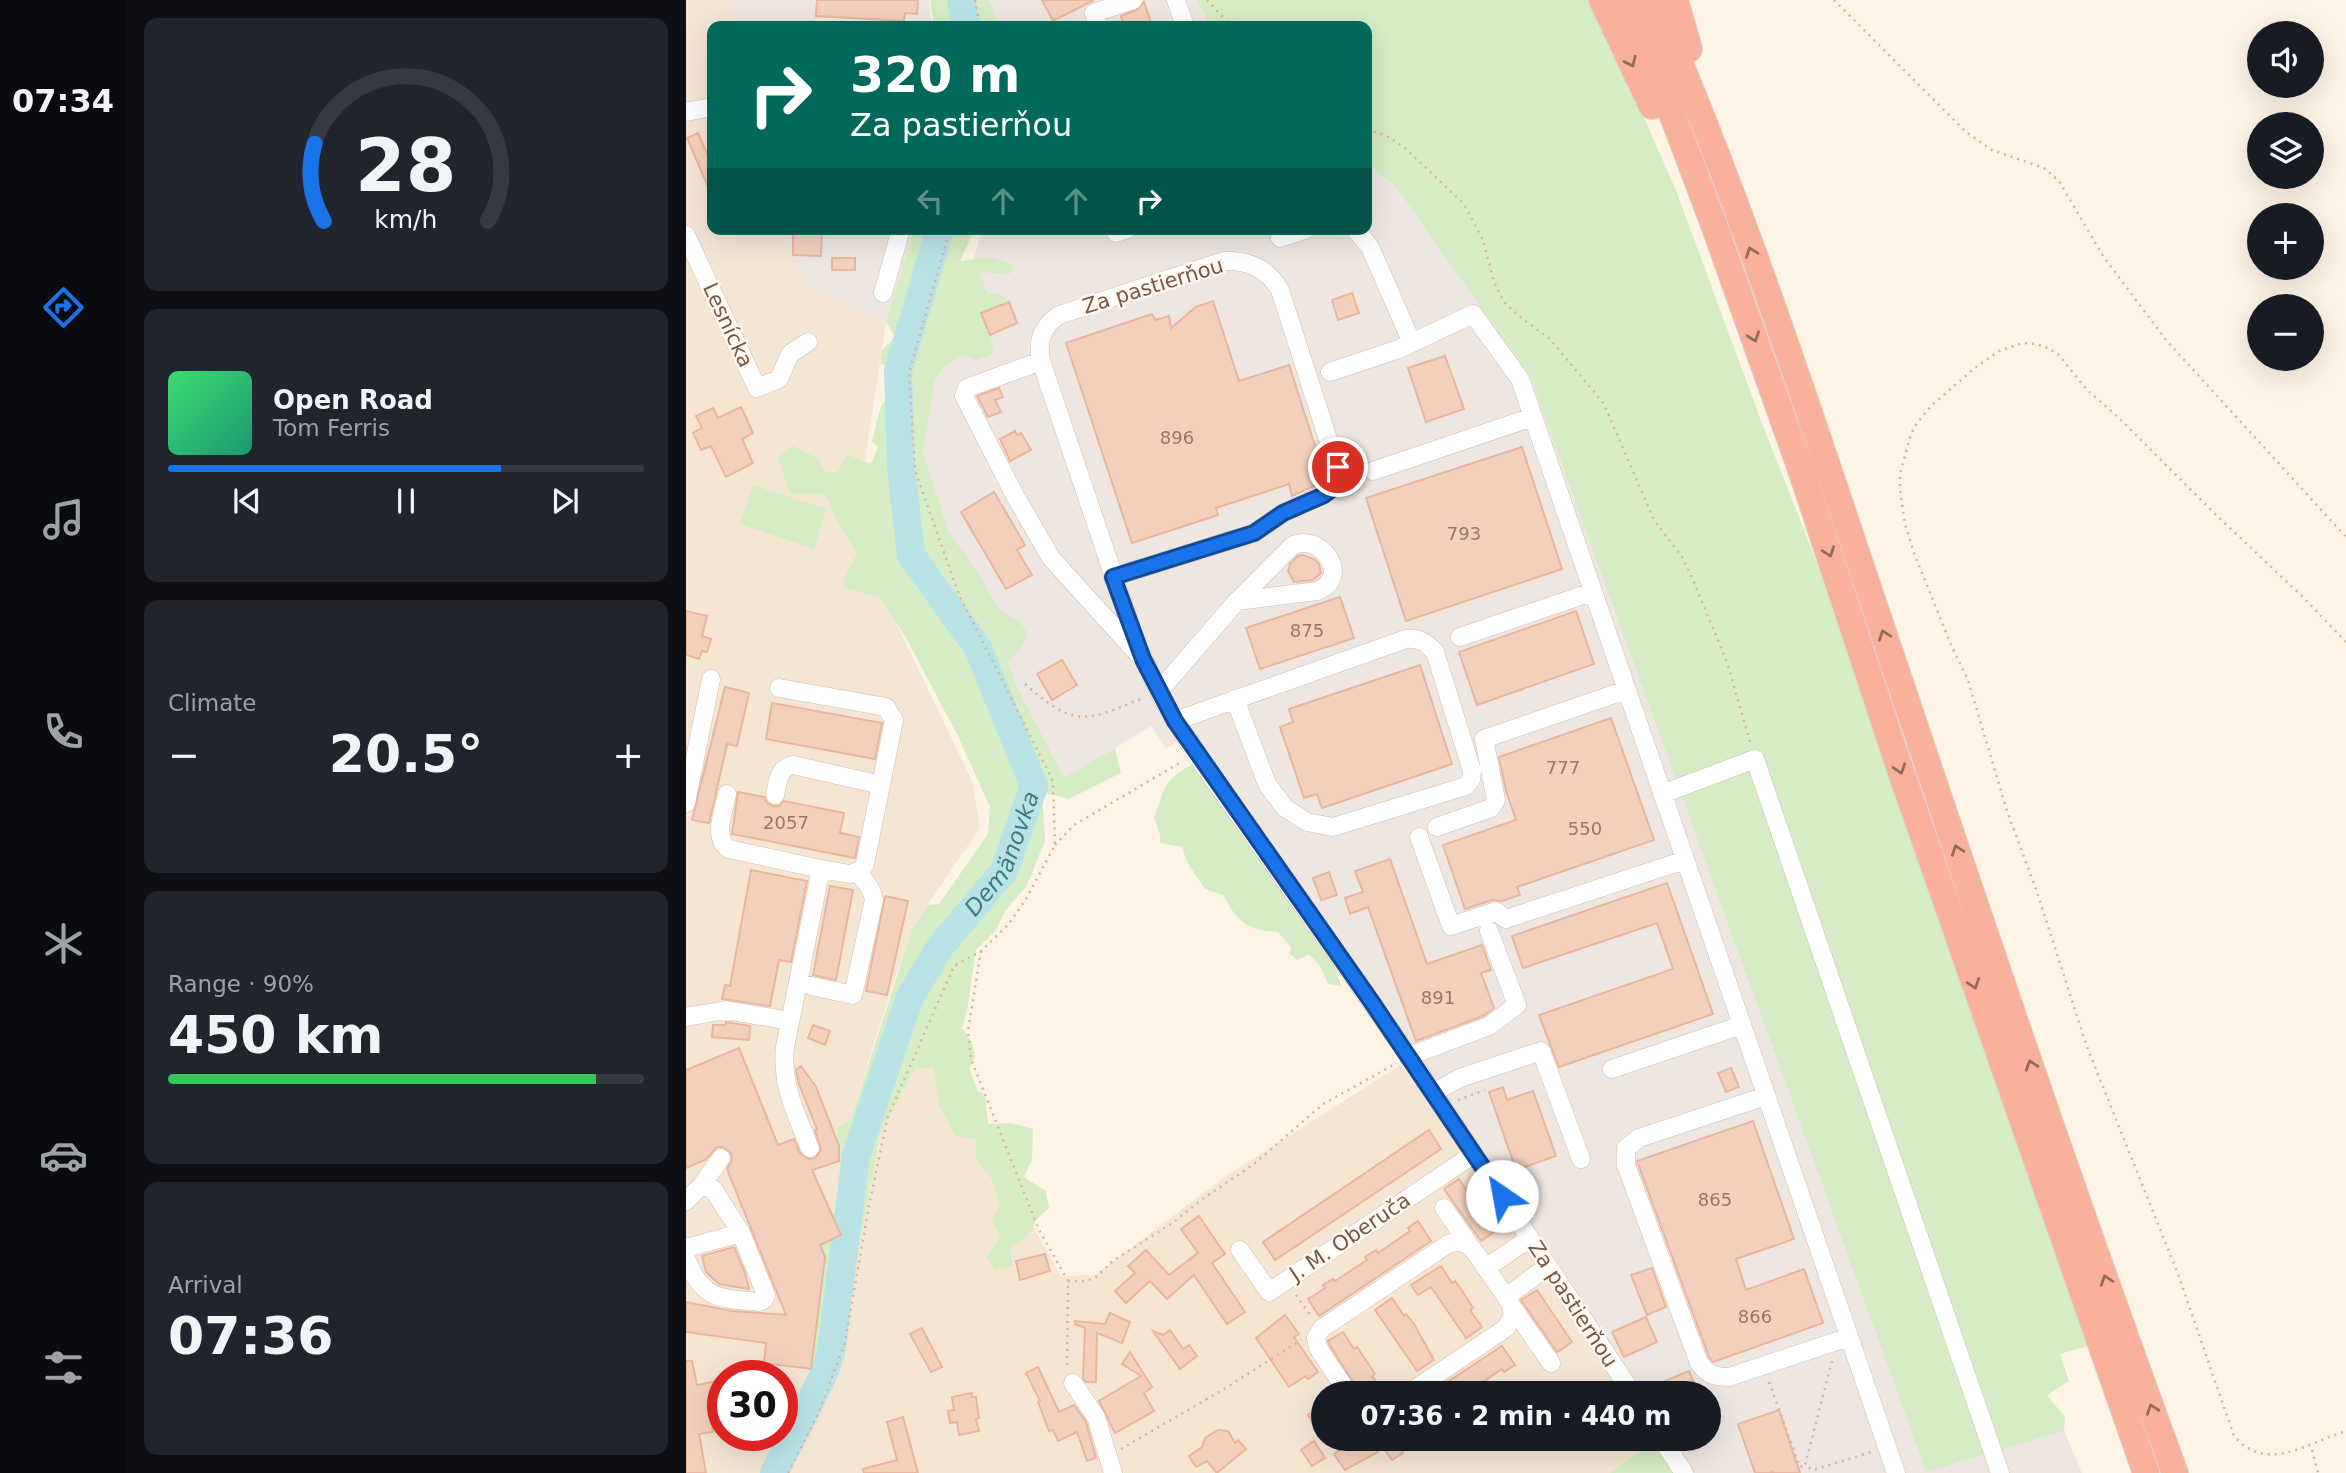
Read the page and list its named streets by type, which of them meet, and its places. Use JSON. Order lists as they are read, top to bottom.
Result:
{
  "streets": {
    "street": ["Za pastierňou", "Lesnícka", "J. M. Oberuča"]
  },
  "crossings": [
    ["Za pastierňou", "J. M. Oberuča"]
  ],
  "water": ["Demänovka"],
  "house_numbers": [
    "896",
    "793",
    "875",
    "777",
    "2057",
    "550",
    "891",
    "865",
    "866"
  ],
  "page": {
    "tabs": "07:34",
    "map_buttons": ["+", "−"],
    "turn": ["320 m", "Za pastierňou"],
    "song": ["Open Road", "Tom Ferris"],
    "tile": [
      "Climate",
      ["Range · 90%", "450 km"],
      ["Arrival", "07:36"]
    ],
    "heat": ["−", "20.5°", "+"],
    "limit": "30",
    "trip": "07:36 · 2 min · 440 m",
    "gauge": ["28", "km/h"]
  }
}
